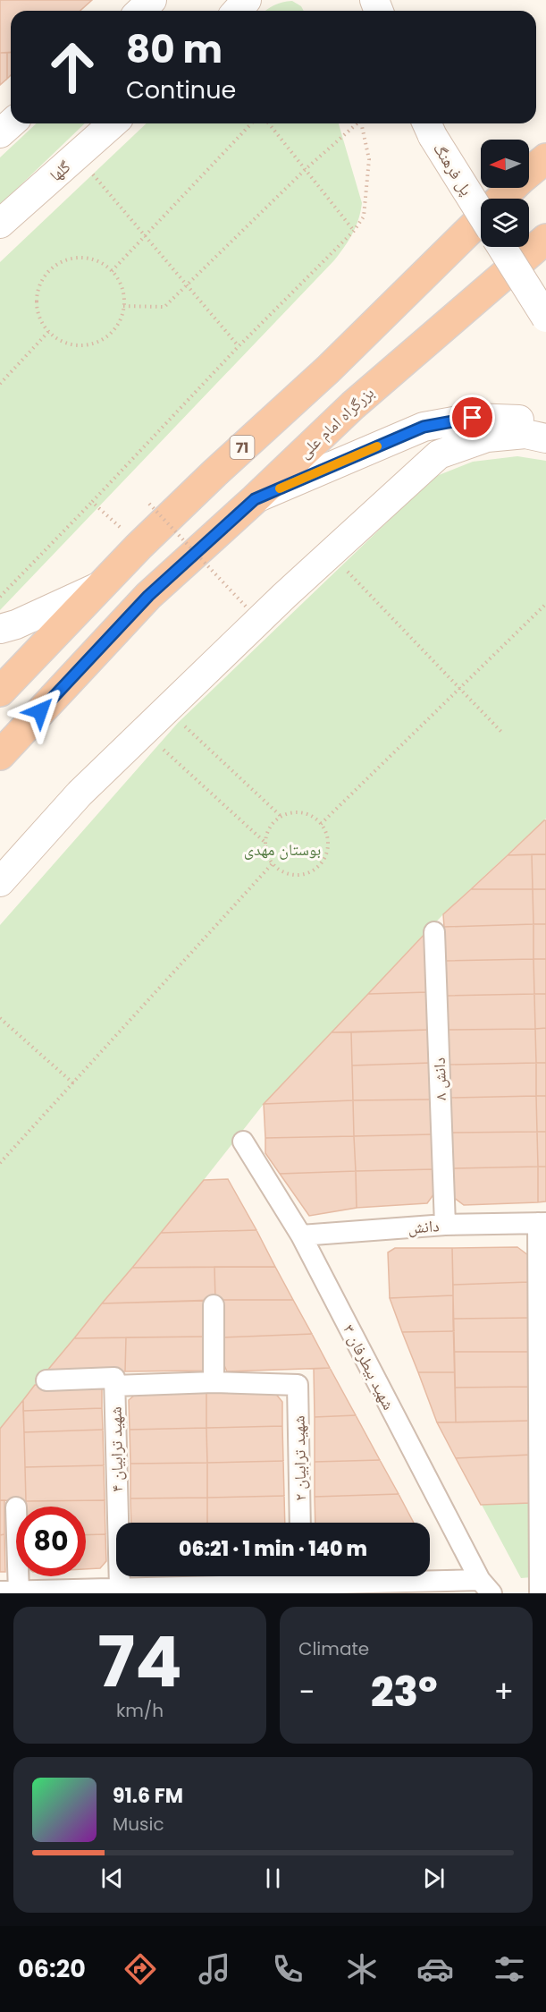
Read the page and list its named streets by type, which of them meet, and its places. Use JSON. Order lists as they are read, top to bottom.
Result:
{
  "streets": {
    "highway": ["بزرگراه امام علی", "71"],
    "main road": ["پل فرهنگ", "گلها"],
    "street": [
      "دانش ۸",
      "دانش",
      "شهید بیطرفان ۳",
      "شهید ترابیان ۴",
      "شهید ترابیان ۲"
    ]
  },
  "crossings": [
    ["دانش ۸", "دانش"],
    ["دانش", "شهید بیطرفان ۳"]
  ],
  "parks": ["بوستان مهدی"],
  "north": "left",
  "page": {
    "turn": ["80 m", "Continue"],
    "limit": "80",
    "trip": "06:21 · 1 min · 140 m",
    "tile": [
      ["74", "km/h"],
      "Climate"
    ],
    "heat": ["−", "23°", "+"],
    "song": ["91.6 FM", "Music"],
    "tabs": "06:20"
  }
}
